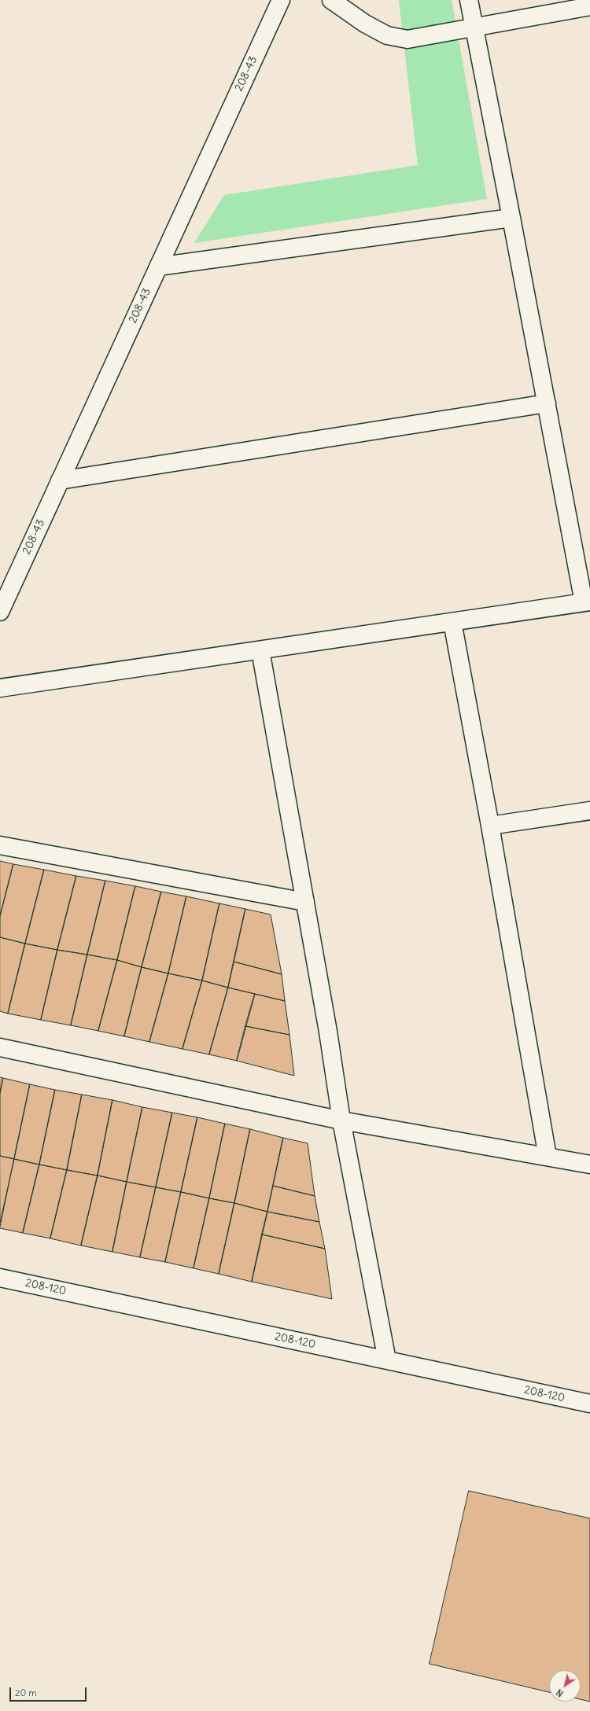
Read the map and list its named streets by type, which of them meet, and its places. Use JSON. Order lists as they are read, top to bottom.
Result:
{
  "streets": {
    "street": ["208-43", "208-120"]
  },
  "scale_bar": "20 m",
  "north": "bottom left"
}
